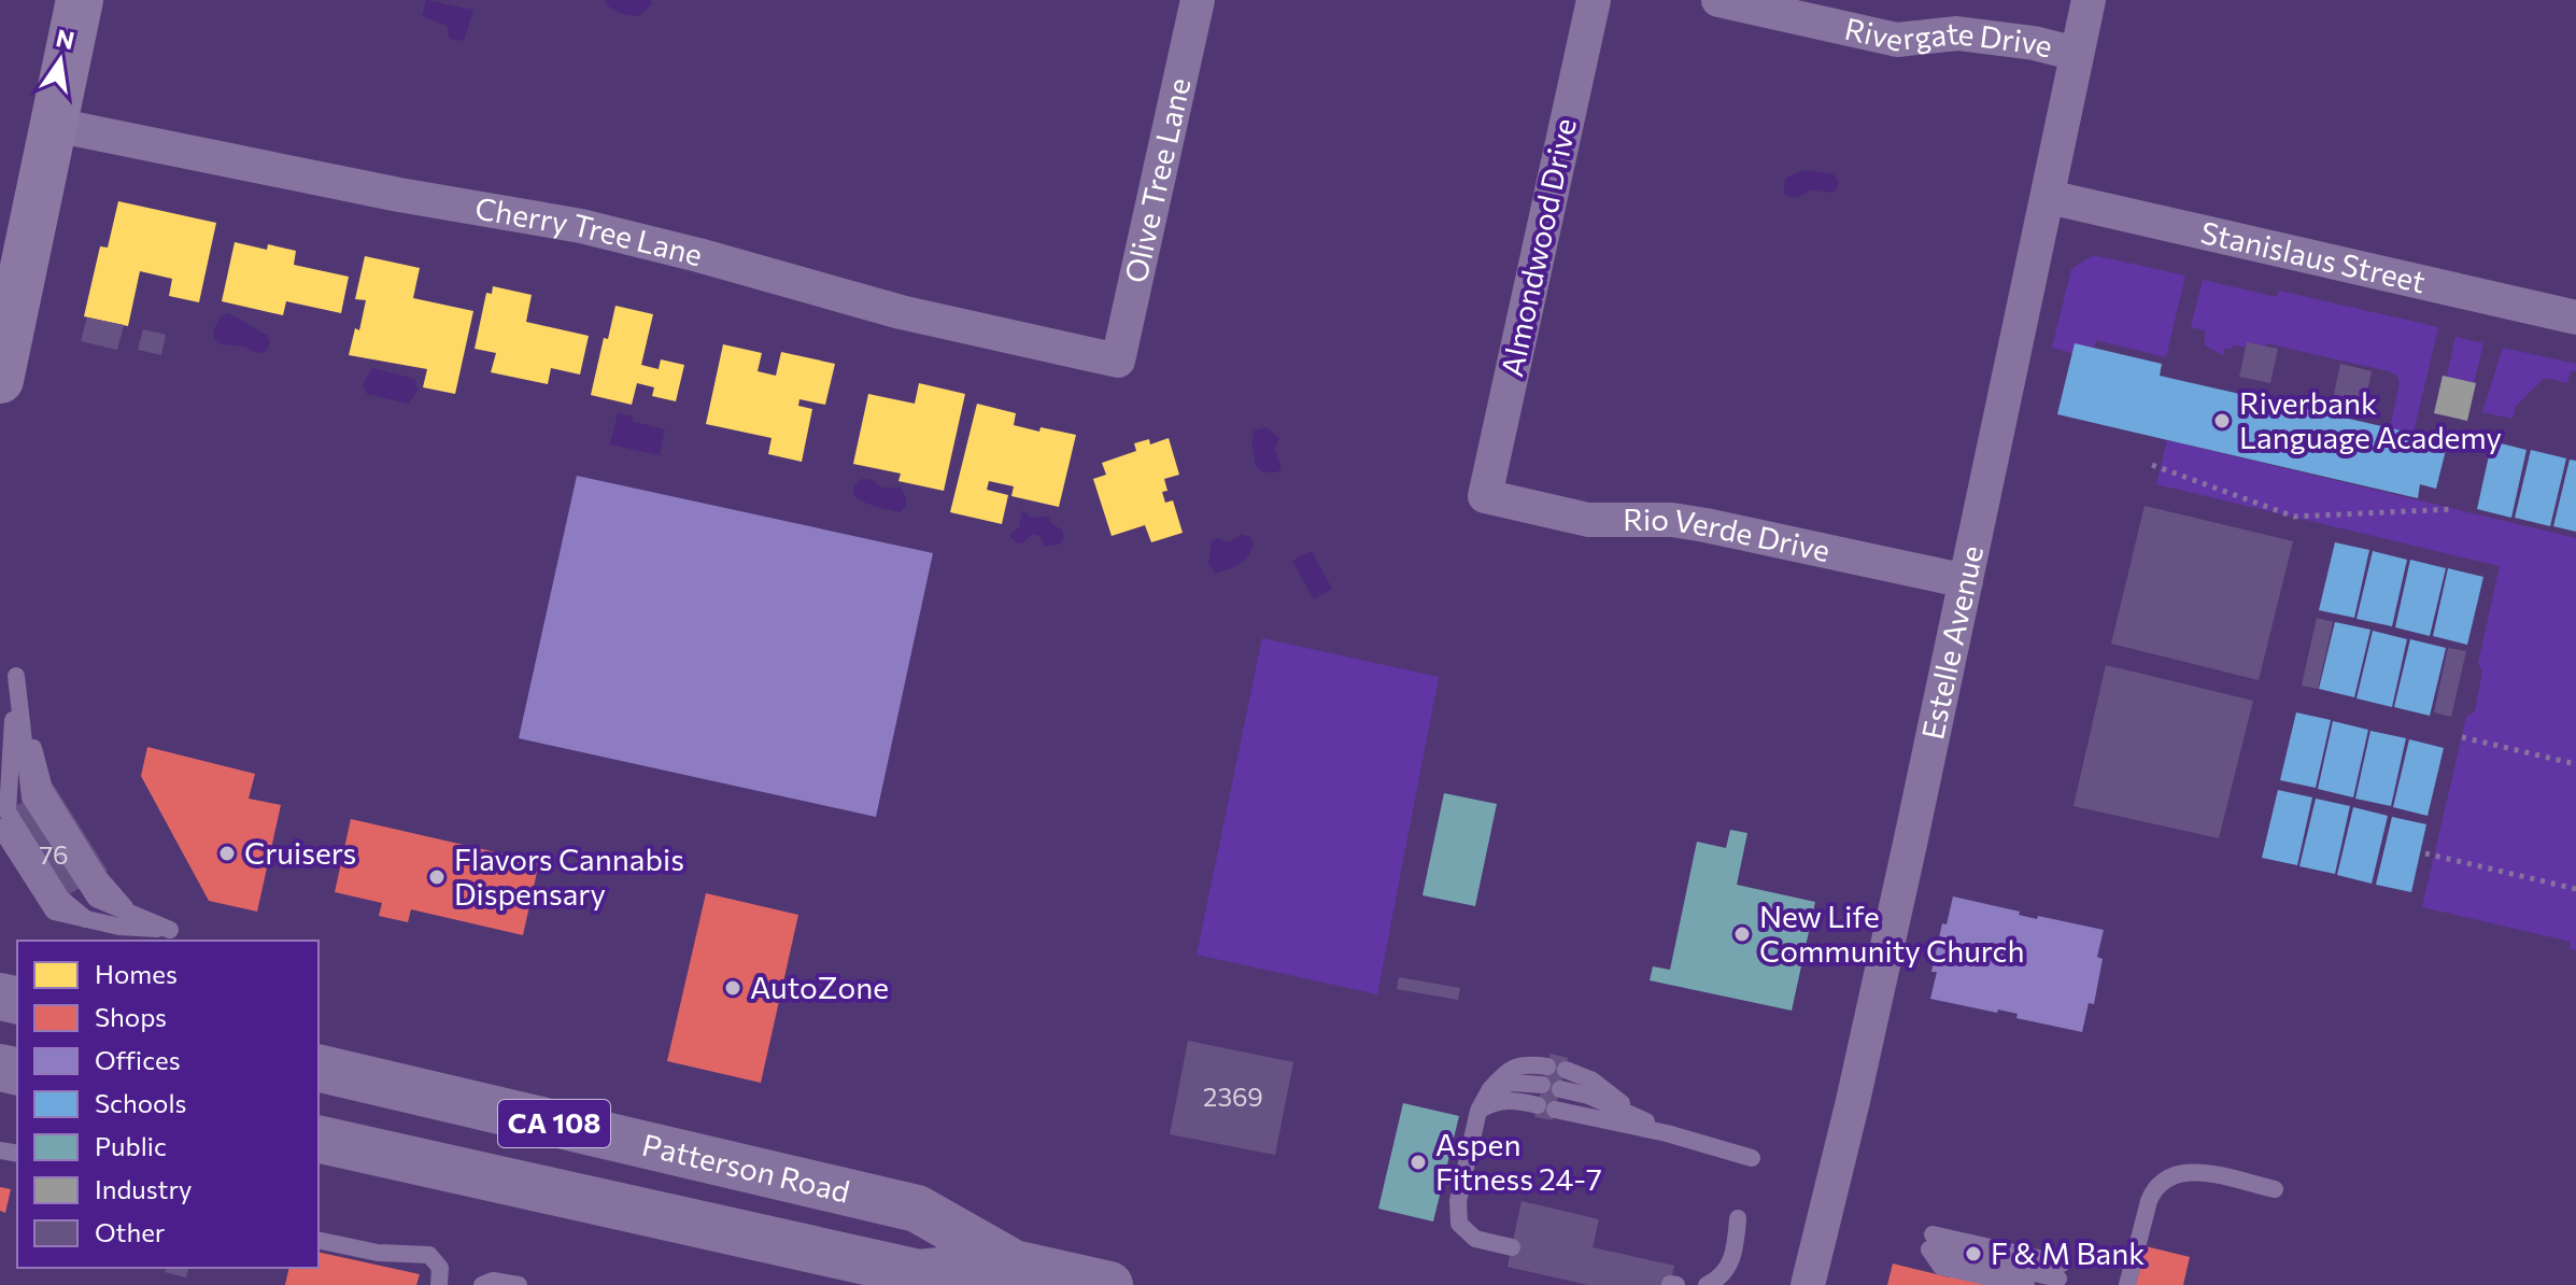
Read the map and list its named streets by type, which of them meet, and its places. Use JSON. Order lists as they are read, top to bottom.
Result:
{
  "streets": {
    "main road": ["CA 108", "Patterson Road"],
    "street": [
      "Rivergate Drive",
      "Olive Tree Lane",
      "Cherry Tree Lane",
      "Almondwood Drive",
      "Stanislaus Street",
      "Rio Verde Drive",
      "Estelle Avenue"
    ]
  },
  "crossings": [
    ["Rivergate Drive", "Estelle Avenue"],
    ["Olive Tree Lane", "Cherry Tree Lane"],
    ["Almondwood Drive", "Rio Verde Drive"],
    ["Stanislaus Street", "Estelle Avenue"],
    ["Rio Verde Drive", "Estelle Avenue"]
  ],
  "places": [
    "Riverbank Language Academy",
    "Cruisers",
    "Flavors Cannabis Dispensary",
    "New Life Community Church",
    "AutoZone",
    "Aspen Fitness 24-7",
    "F & M Bank"
  ],
  "house_numbers": ["76", "2369"],
  "legend": [
    "Homes",
    "Shops",
    "Offices",
    "Schools",
    "Public",
    "Industry",
    "Other"
  ],
  "north": "top"
}
